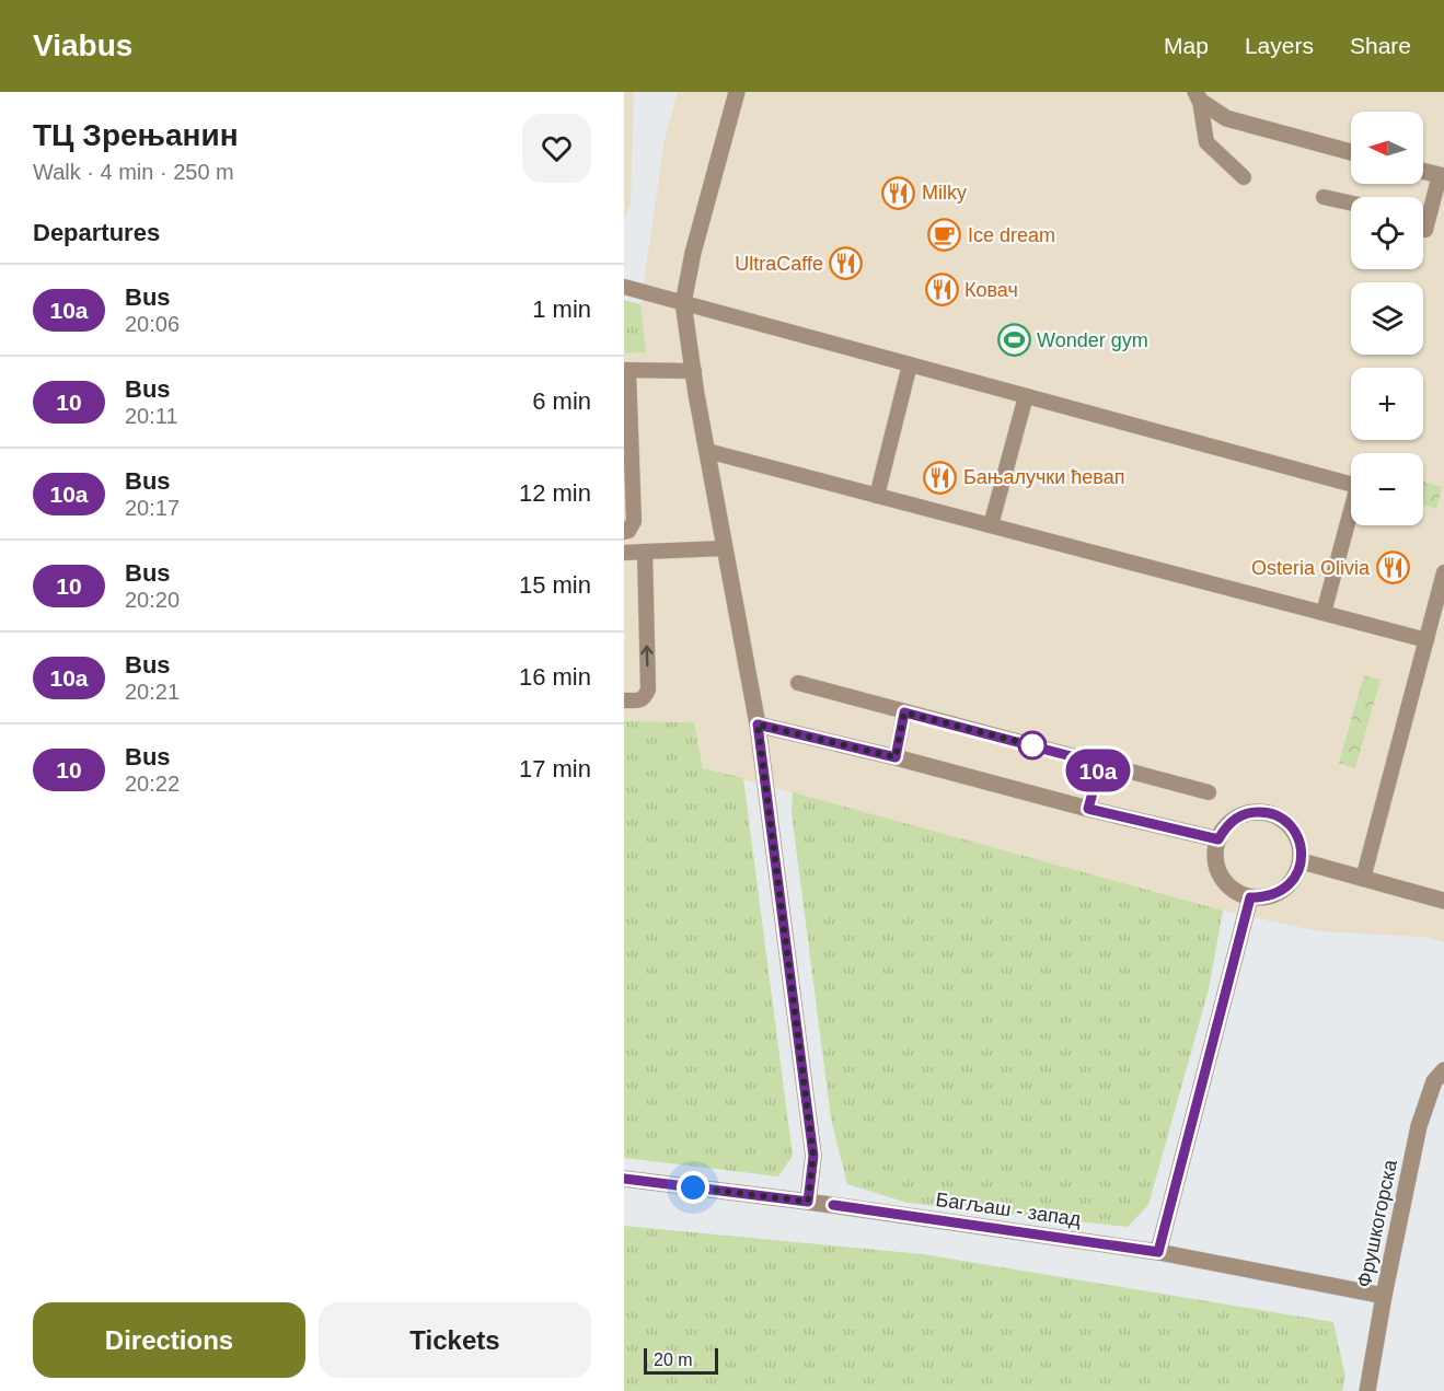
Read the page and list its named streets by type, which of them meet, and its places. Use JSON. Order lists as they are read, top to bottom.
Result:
{
  "streets": {
    "street": ["Багљаш - запад", "Фрушкогорска"]
  },
  "crossings": [
    ["Багљаш - запад", "Фрушкогорска"]
  ],
  "places": {
    "restaurant": [
      "Milky",
      "UltraCaffe",
      "Ковач",
      "Бањалучки ћевап",
      "Osteria Olivia"
    ],
    "cafe": ["Ice dream"],
    "sports": ["Wonder gym"]
  },
  "lines": ["bus line 10а"],
  "scale_bar": "20 m",
  "north": "left",
  "page": {
    "header": "Viabus",
    "nav": ["Map", "Layers", "Share"],
    "heading": [
      ["ТЦ Зрењанин", "Walk · 4 min · 250 m"],
      "Departures"
    ],
    "on_map": "10а",
    "map_buttons": ["+", "−"],
    "list": [
      {
        "mark": "10а",
        "name": "Bus",
        "note": "20:06",
        "value": "1 min"
      },
      {
        "mark": "10",
        "name": "Bus",
        "note": "20:11",
        "value": "6 min"
      },
      {
        "mark": "10а",
        "name": "Bus",
        "note": "20:17",
        "value": "12 min"
      },
      {
        "mark": "10",
        "name": "Bus",
        "note": "20:20",
        "value": "15 min"
      },
      {
        "mark": "10а",
        "name": "Bus",
        "note": "20:21",
        "value": "16 min"
      },
      {
        "mark": "10",
        "name": "Bus",
        "note": "20:22",
        "value": "17 min"
      }
    ],
    "buttons": ["Directions", "Tickets"],
    "scale": "20 m"
  }
}
